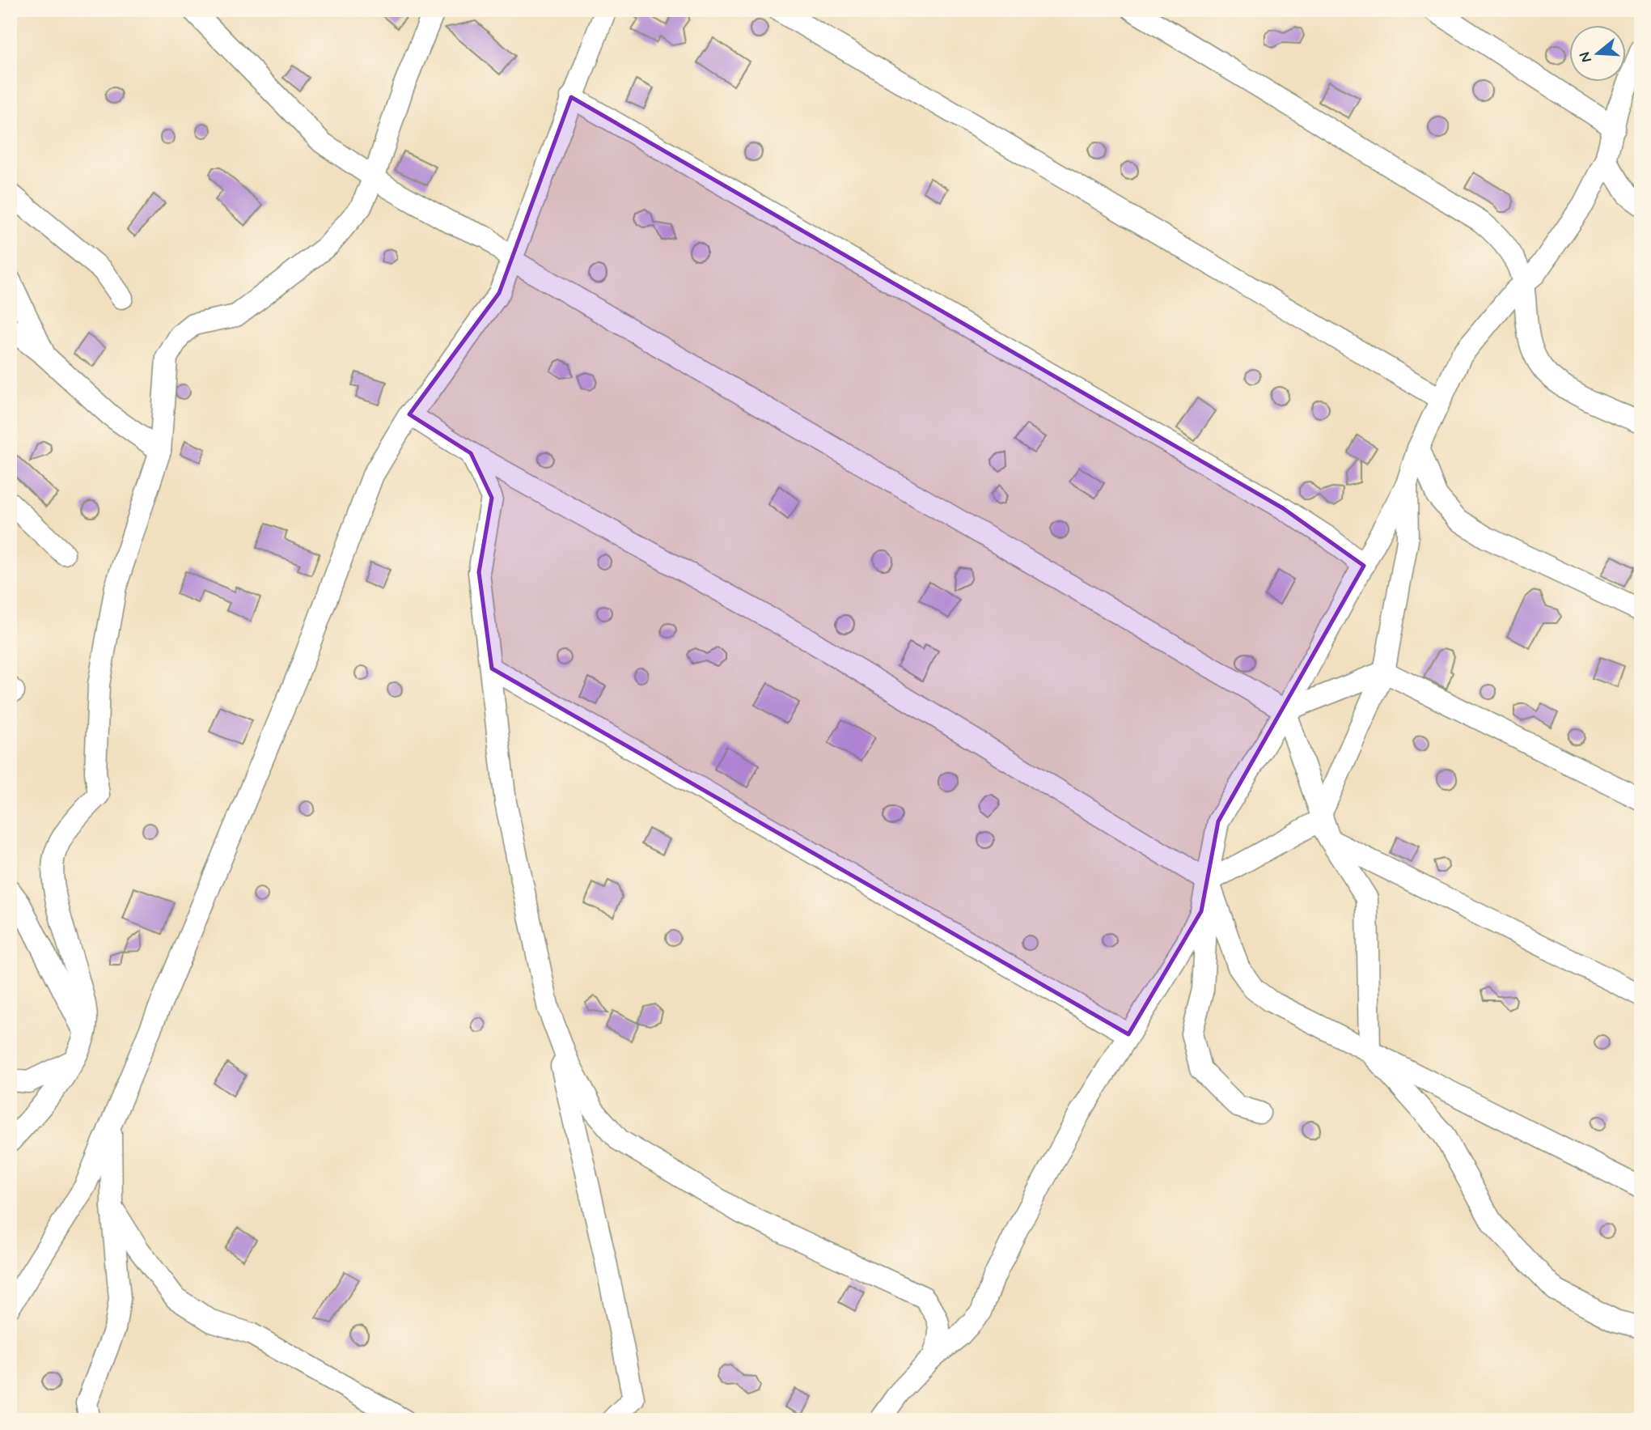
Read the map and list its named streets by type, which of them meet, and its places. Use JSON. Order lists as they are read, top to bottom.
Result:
{
  "north": "left"
}
